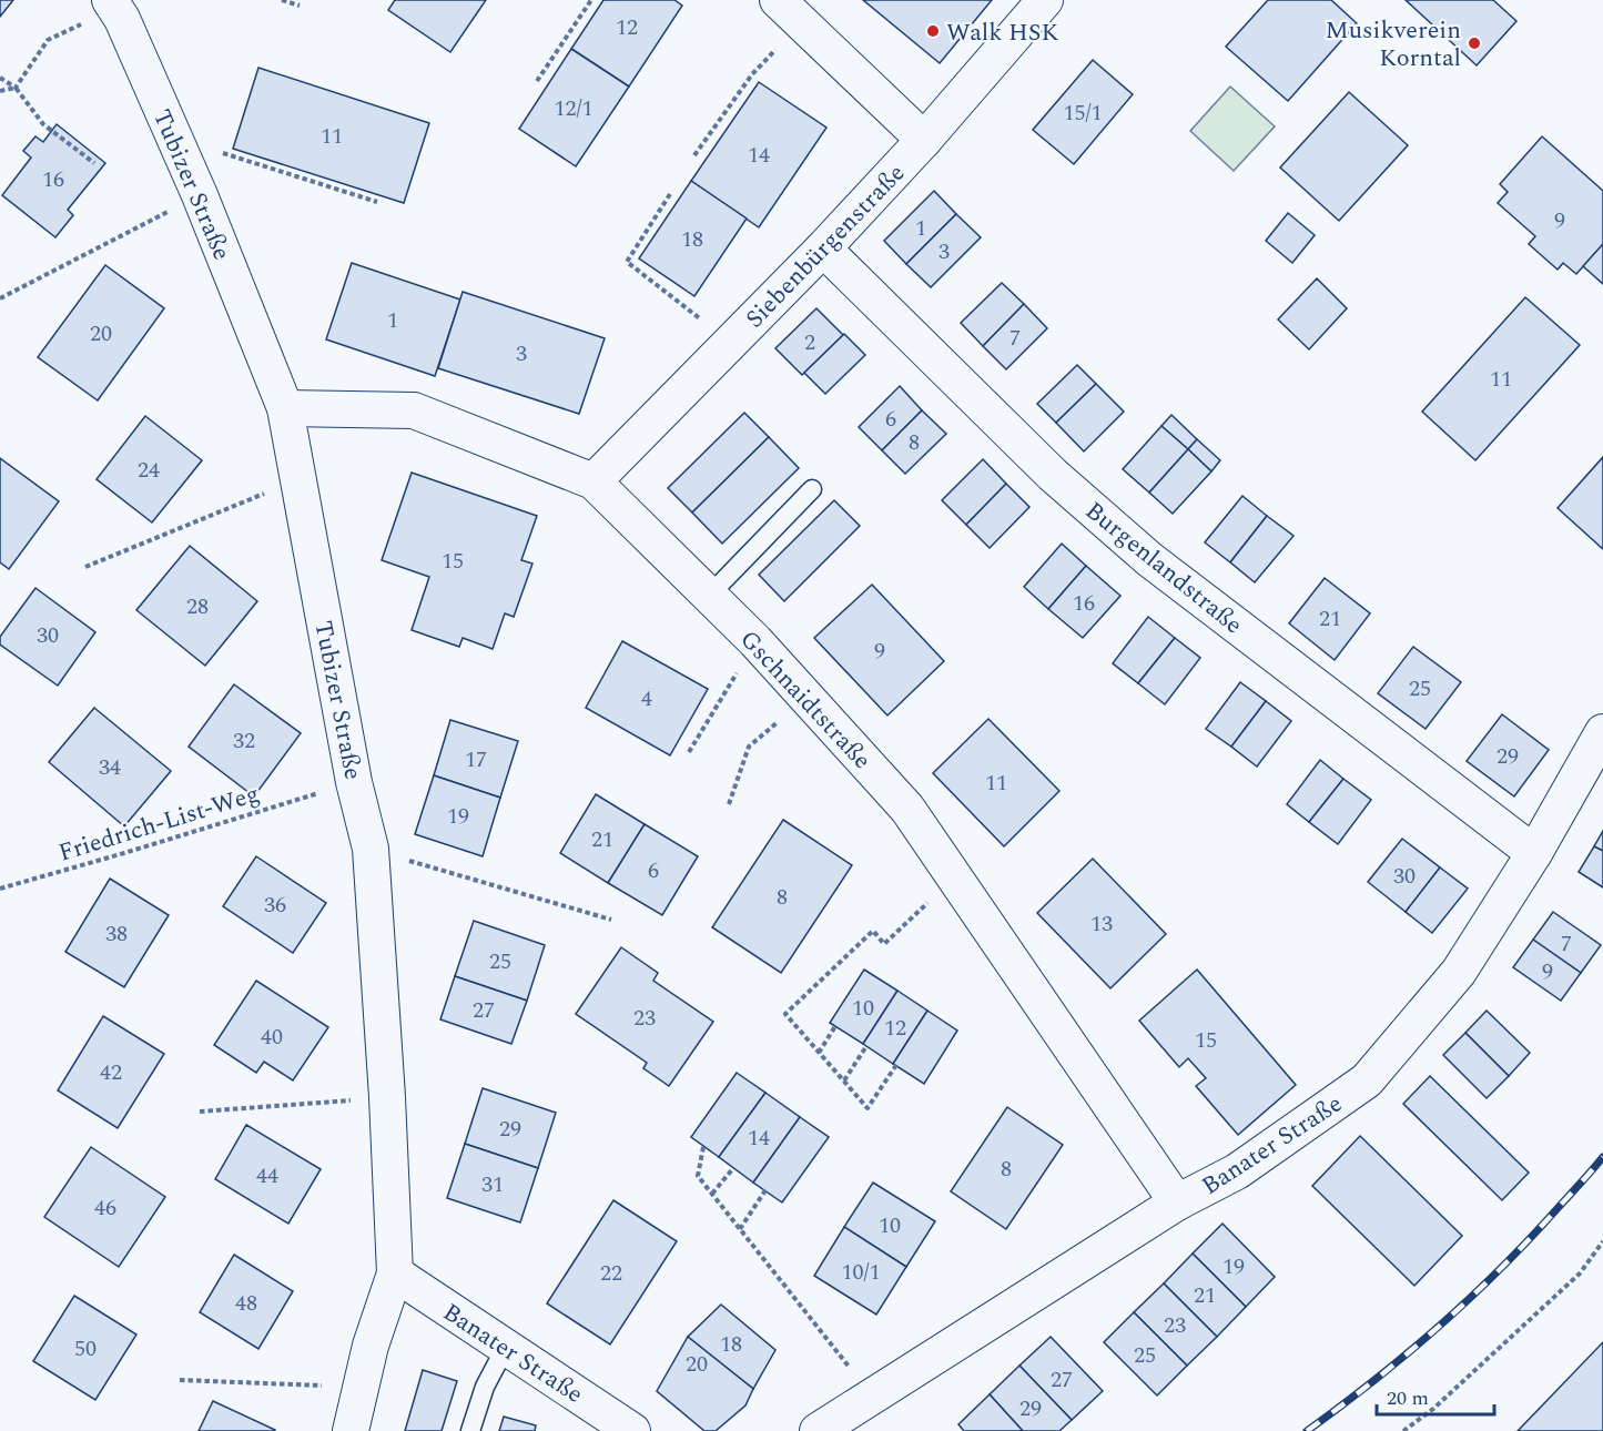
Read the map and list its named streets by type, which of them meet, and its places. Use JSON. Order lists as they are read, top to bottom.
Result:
{
  "streets": {
    "street": [
      "Tubizer Straße",
      "Siebenbürgenstraße",
      "Burgenlandstraße",
      "Gschnaidtstraße",
      "Banater Straße"
    ],
    "path": ["Friedrich-List-Weg"]
  },
  "crossings": [
    ["Tubizer Straße", "Gschnaidtstraße"],
    ["Tubizer Straße", "Banater Straße"],
    ["Siebenbürgenstraße", "Burgenlandstraße"],
    ["Siebenbürgenstraße", "Gschnaidtstraße"],
    ["Burgenlandstraße", "Banater Straße"],
    ["Gschnaidtstraße", "Banater Straße"]
  ],
  "places": ["Walk HSK", "Musikverein Korntal"],
  "house_numbers": [
    "12",
    "12/1",
    "15/1",
    "11",
    "14",
    "16",
    "9",
    "1",
    "18",
    "3",
    "1",
    "20",
    "7",
    "2",
    "3",
    "11",
    "6",
    "8",
    "24",
    "15",
    "16",
    "28",
    "21",
    "30",
    "9",
    "25",
    "4",
    "32",
    "29",
    "17",
    "34",
    "11",
    "19",
    "21",
    "6",
    "30",
    "8",
    "36",
    "13",
    "38",
    "7",
    "25",
    "9",
    "10",
    "27",
    "23",
    "12",
    "40",
    "15",
    "42",
    "29",
    "14",
    "8",
    "44",
    "31",
    "46",
    "10",
    "19",
    "10/1",
    "22",
    "21",
    "48",
    "23",
    "18",
    "50",
    "25",
    "20",
    "27",
    "29"
  ],
  "scale_bar": "20 m"
}
